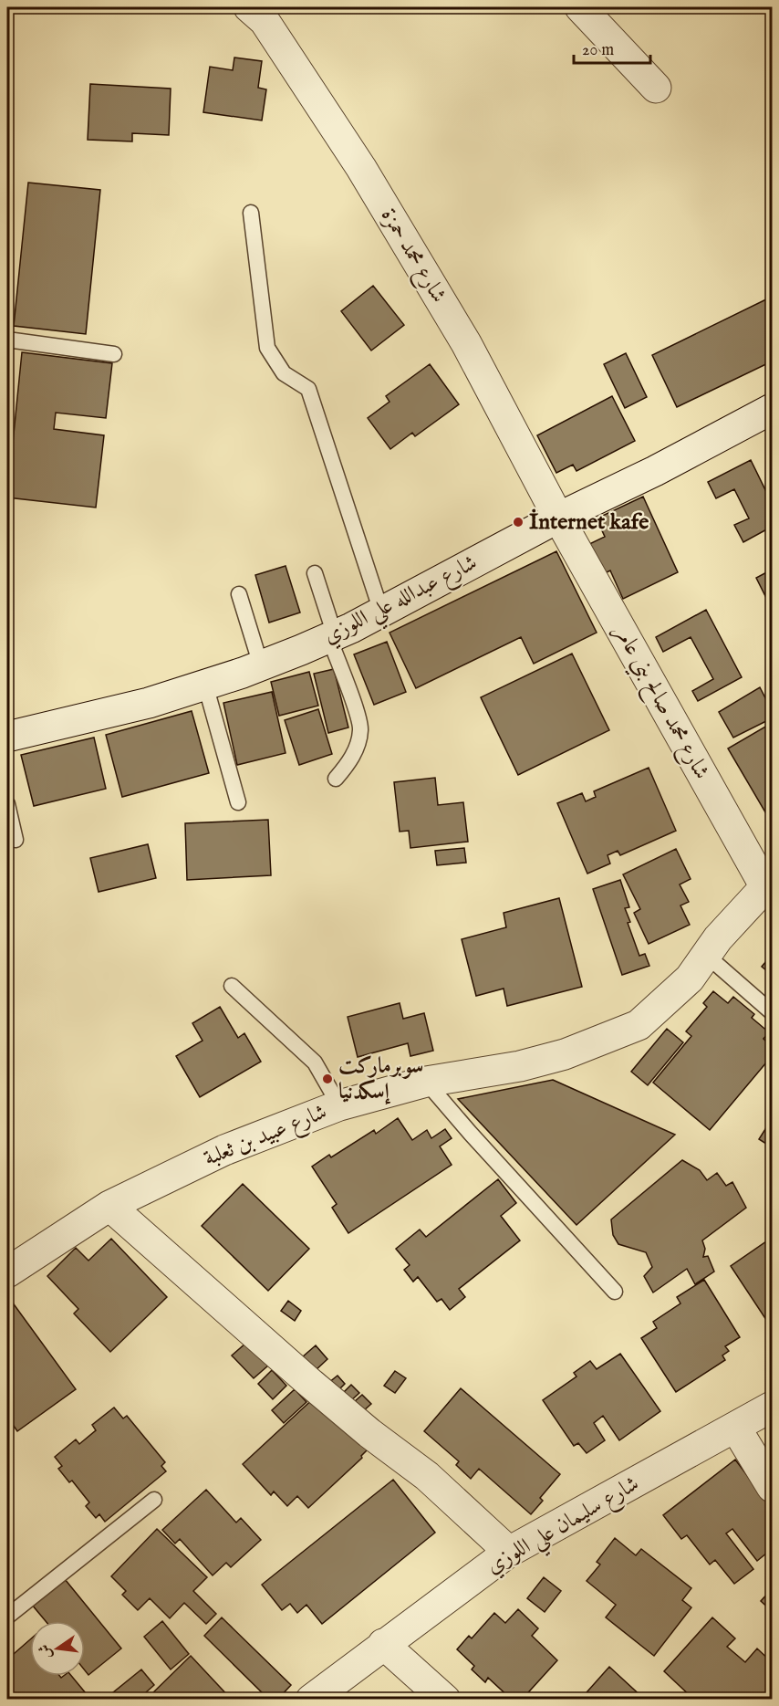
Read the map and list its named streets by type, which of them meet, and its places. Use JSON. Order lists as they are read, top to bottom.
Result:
{
  "streets": {
    "street": [
      "شارع محمد حمزة",
      "شارع عبدالله علي اللوزي",
      "شارع محمد صالح بني عامر",
      "شارع عبيد بن ثعلبة",
      "شارع سليمان علي اللوزي"
    ]
  },
  "crossings": [
    ["شارع محمد حمزة", "شارع عبدالله علي اللوزي"],
    ["شارع محمد حمزة", "شارع محمد صالح بني عامر"],
    ["شارع عبدالله علي اللوزي", "شارع محمد صالح بني عامر"],
    ["شارع محمد صالح بني عامر", "شارع عبيد بن ثعلبة"]
  ],
  "places": ["İnternet kafe", "سوبرماركت إسكدنيا"],
  "scale_bar": "20 m",
  "north": "left"
}
